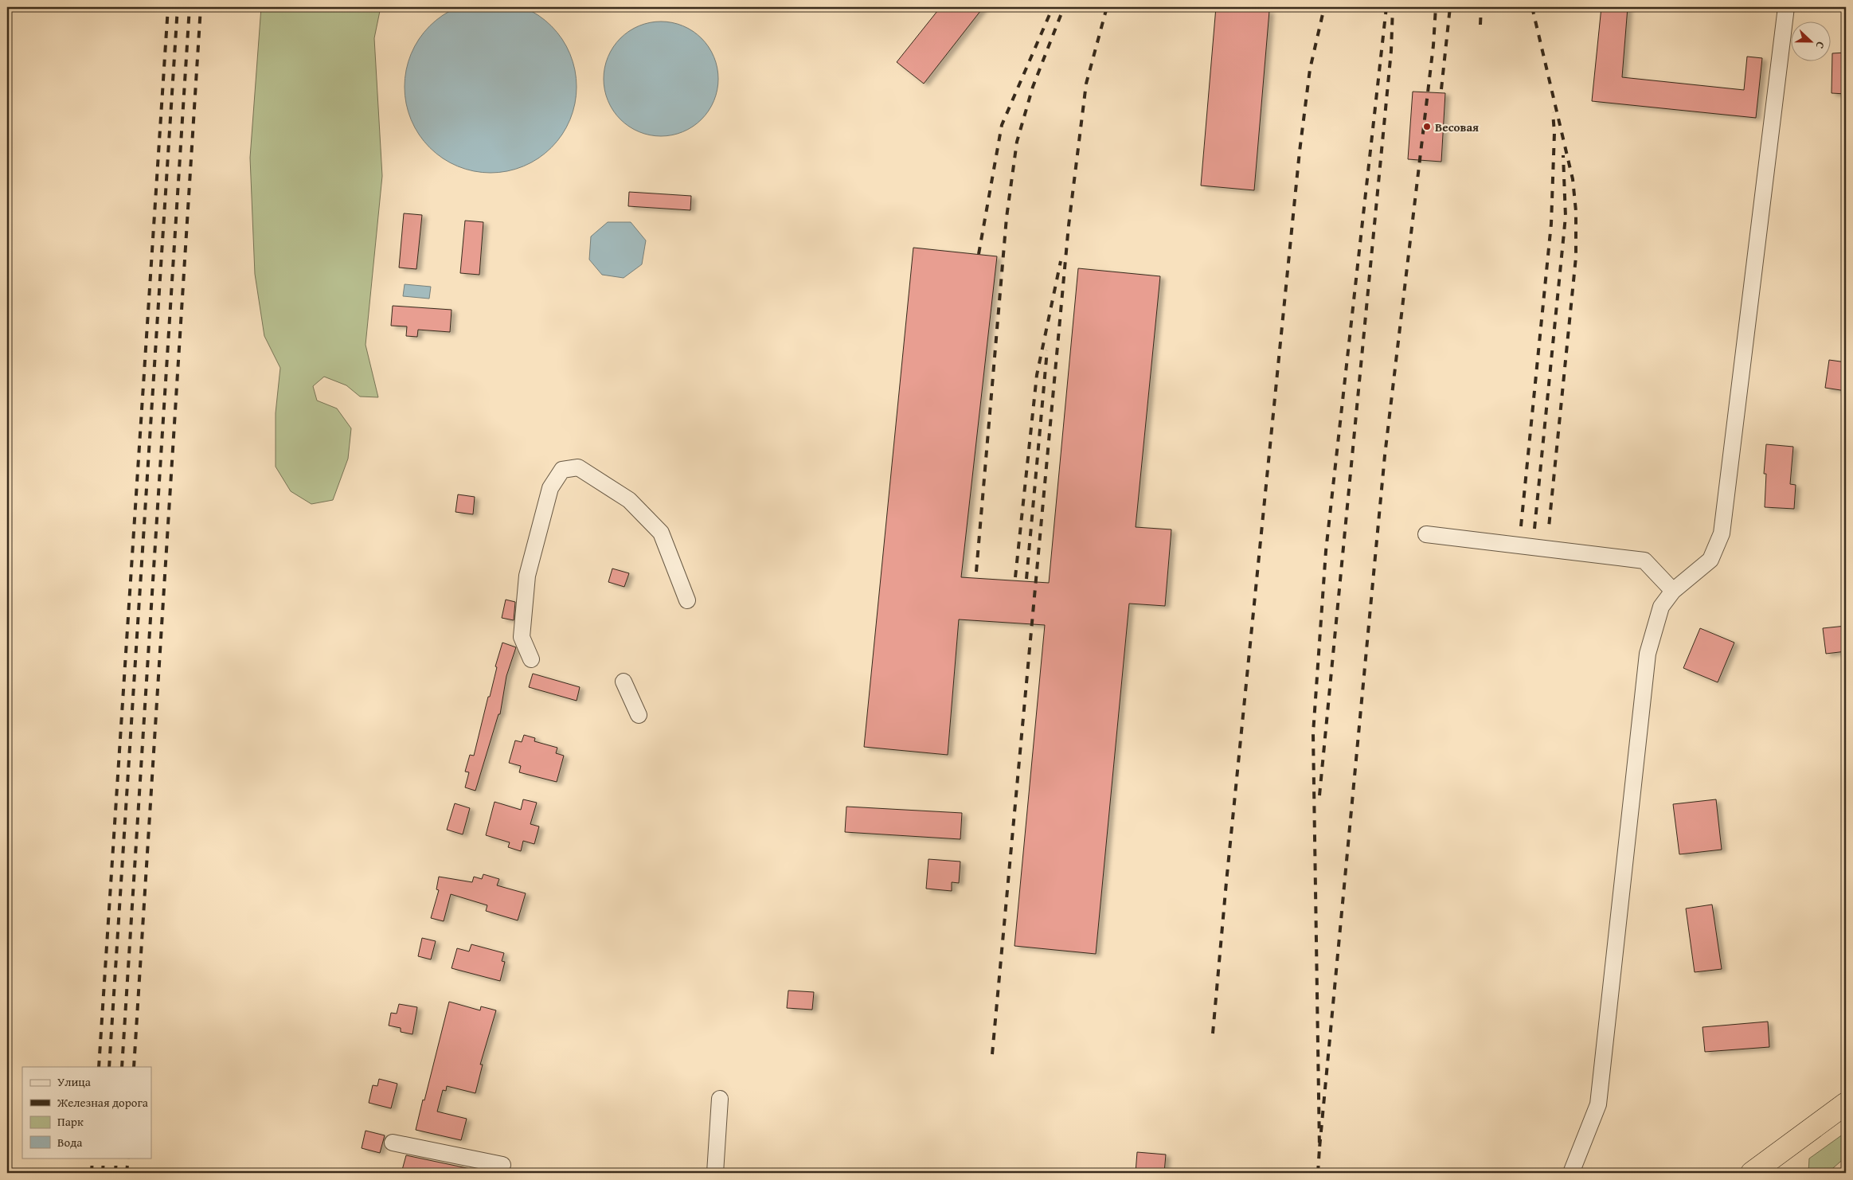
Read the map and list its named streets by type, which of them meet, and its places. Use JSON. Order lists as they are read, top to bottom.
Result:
{
  "places": ["Весовая"],
  "legend": [
    "Улица",
    "Железная дорога",
    "Парк",
    "Вода"
  ],
  "north": "right"
}
